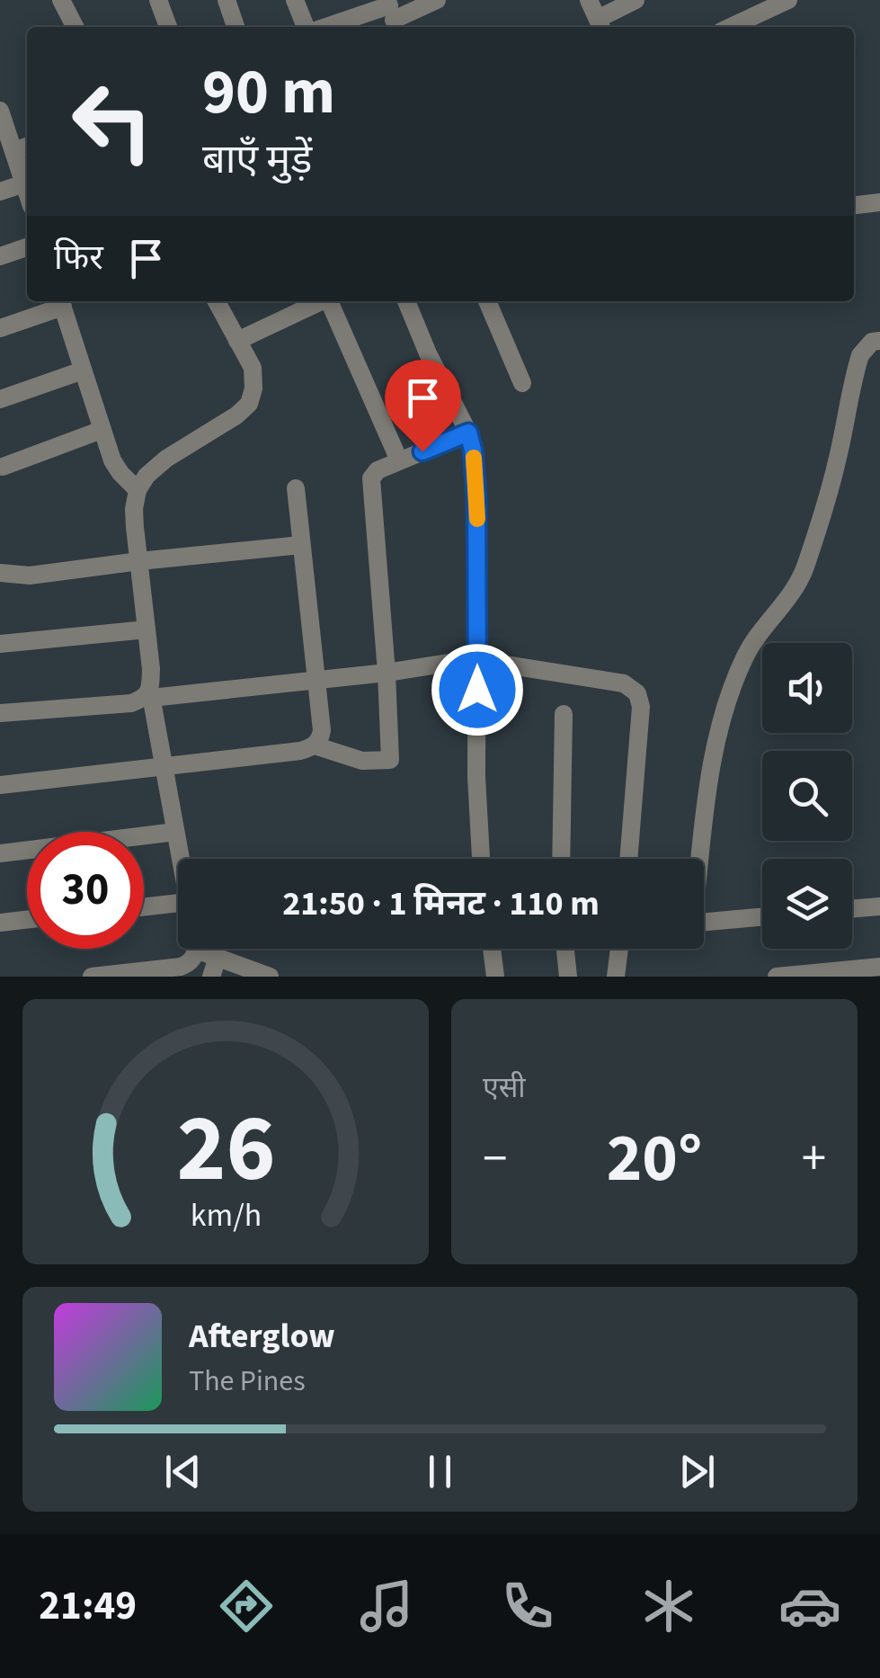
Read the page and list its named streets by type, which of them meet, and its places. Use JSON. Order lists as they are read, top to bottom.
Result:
{
  "page": {
    "turn": ["90 m", "बाएँ मुड़ें"],
    "then": "फिर",
    "limit": "30",
    "trip": "21:50 · 1 मिनट · 110 m",
    "tile": "एसी",
    "heat": ["−", "20°", "+"],
    "song": ["Afterglow", "The Pines"],
    "tabs": "21:49",
    "gauge": ["26", "km/h"]
  }
}
